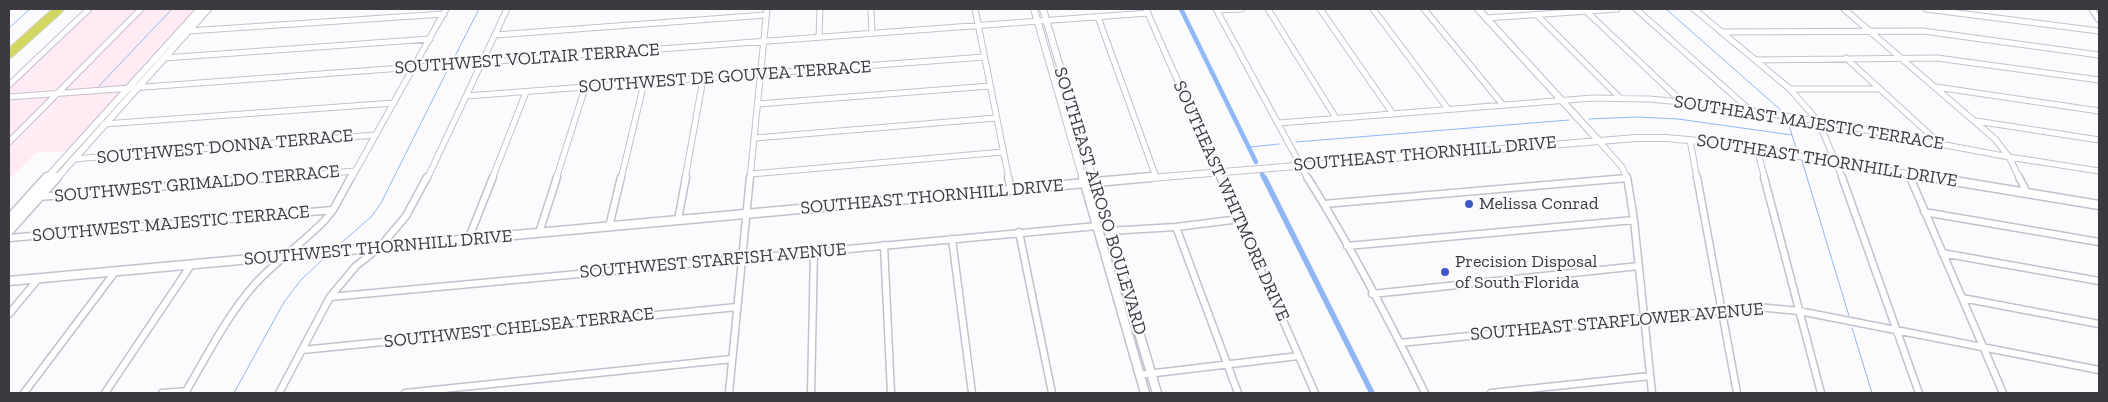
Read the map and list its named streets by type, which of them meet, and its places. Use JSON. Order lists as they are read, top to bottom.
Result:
{
  "streets": {
    "main road": ["SOUTHEAST THORNHILL DRIVE", "SOUTHEAST AIROSO BOULEVARD", "SOUTHWEST THORNHILL DRIVE"],
    "street": [
      "SOUTHWEST VOLTAIR TERRACE",
      "SOUTHWEST DE GOUVEA TERRACE",
      "SOUTHEAST MAJESTIC TERRACE",
      "SOUTHWEST DONNA TERRACE",
      "SOUTHWEST GRIMALDO TERRACE",
      "SOUTHEAST WHITMORE DRIVE",
      "SOUTHWEST MAJESTIC TERRACE",
      "SOUTHWEST STARFISH AVENUE",
      "SOUTHEAST STARFLOWER AVENUE",
      "SOUTHWEST CHELSEA TERRACE"
    ]
  },
  "crossings": [
    ["SOUTHWEST VOLTAIR TERRACE", "SOUTHEAST AIROSO BOULEVARD"],
    ["SOUTHWEST VOLTAIR TERRACE", "SOUTHEAST WHITMORE DRIVE"],
    ["SOUTHEAST THORNHILL DRIVE", "SOUTHEAST AIROSO BOULEVARD"],
    ["SOUTHEAST THORNHILL DRIVE", "SOUTHEAST WHITMORE DRIVE"],
    ["SOUTHEAST THORNHILL DRIVE", "SOUTHWEST THORNHILL DRIVE"],
    ["SOUTHEAST AIROSO BOULEVARD", "SOUTHWEST STARFISH AVENUE"]
  ],
  "places": ["Melissa Conrad", "Precision Disposal of South Florida"]
}
